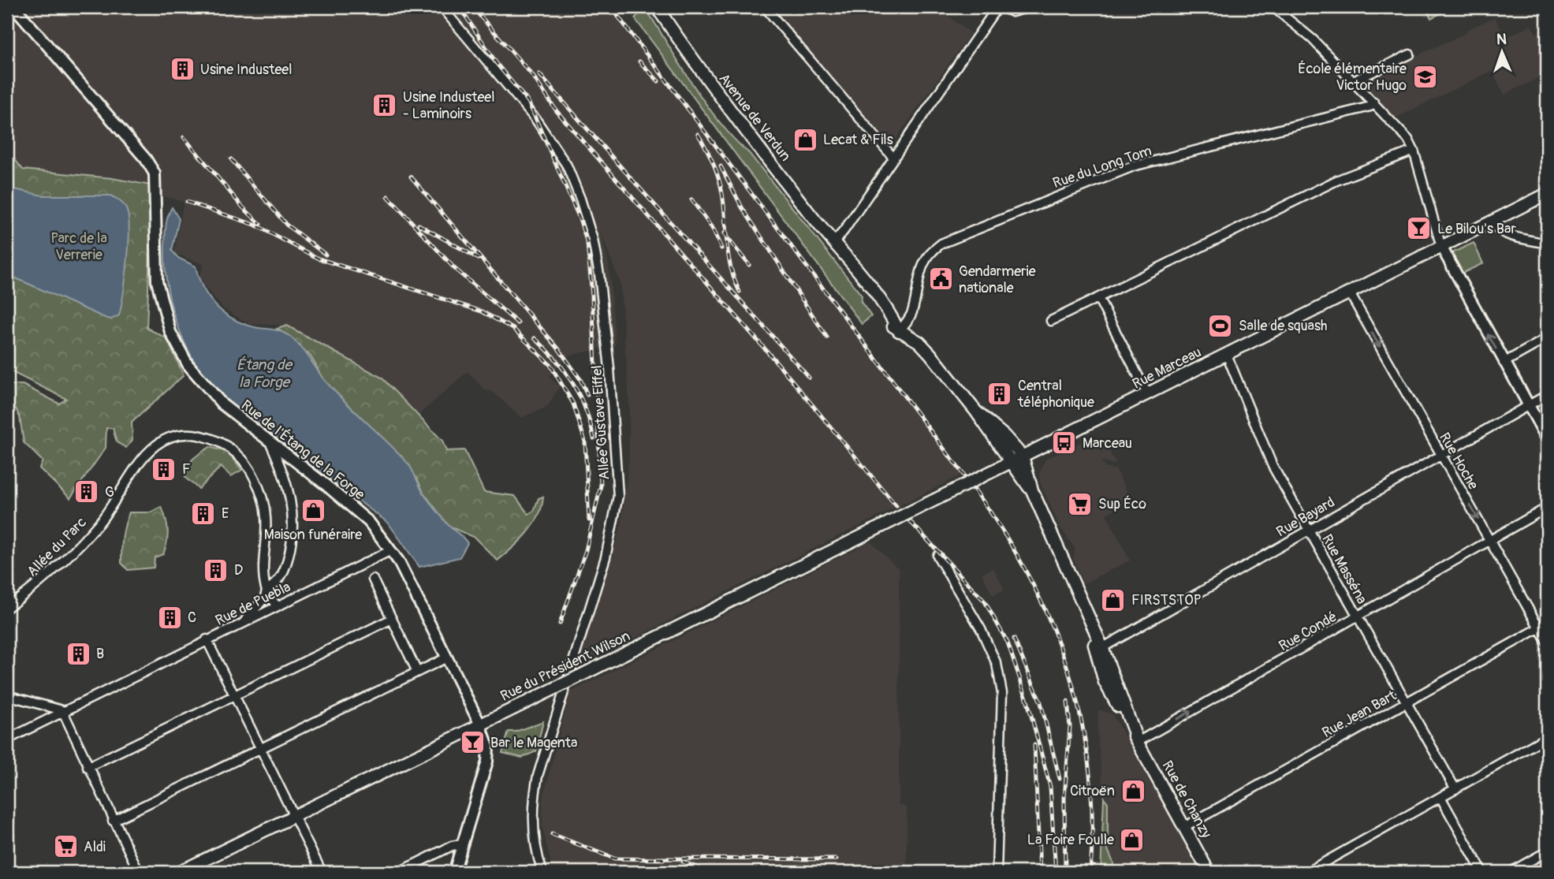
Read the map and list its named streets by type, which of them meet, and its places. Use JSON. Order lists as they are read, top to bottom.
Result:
{
  "streets": {
    "main road": [
      "Avenue de Verdun",
      "Rue Marceau",
      "Rue du Président Wilson",
      "Rue de Chanzy"
    ],
    "street": [
      "Rue du Long Tom",
      "Allée Gustave Eiffel",
      "Rue de l'Étang de la Forge",
      "Rue Hoche",
      "Rue Bayard",
      "Allée du Parc",
      "Rue Masséna",
      "Rue de Puebla",
      "Rue Condé",
      "Rue Jean Bart"
    ]
  },
  "crossings": [
    ["Avenue de Verdun", "Rue du Long Tom"],
    ["Avenue de Verdun", "Rue Marceau"],
    ["Avenue de Verdun", "Rue de Chanzy"],
    ["Rue Marceau", "Rue Hoche"],
    ["Rue Marceau", "Rue Masséna"],
    ["Rue Marceau", "Rue du Président Wilson"],
    ["Rue Marceau", "Rue de Chanzy"],
    ["Rue de l'Étang de la Forge", "Rue de Puebla"],
    ["Rue de l'Étang de la Forge", "Rue du Président Wilson"],
    ["Rue Hoche", "Rue Bayard"],
    ["Rue Hoche", "Rue Condé"],
    ["Rue Hoche", "Rue Jean Bart"],
    ["Rue Bayard", "Rue Masséna"],
    ["Rue Bayard", "Rue de Chanzy"],
    ["Allée du Parc", "Rue de Puebla"],
    ["Rue Masséna", "Rue Condé"],
    ["Rue Masséna", "Rue Jean Bart"],
    ["Rue Condé", "Rue de Chanzy"],
    ["Rue Jean Bart", "Rue de Chanzy"]
  ],
  "one_way": ["Rue Hoche", "Rue Condé"],
  "water": ["Étang de la Forge"],
  "parks": ["Parc de la Verrerie"],
  "places": {
    "building": [
      "Usine Industeel",
      "Usine Industeel - Laminoirs",
      "Central téléphonique",
      "F",
      "G",
      "E",
      "D",
      "C",
      "B"
    ],
    "school or university": ["École élémentaire Victor Hugo"],
    "shop": [
      "Lecat & Fils",
      "Maison funéraire",
      "FIRSTSTOP",
      "Citroën",
      "La Foire Foulle"
    ],
    "bar": ["Le Bilou's Bar", "Bar le Magenta"],
    "public building": ["Gendarmerie nationale"],
    "sports": ["Salle de squash"],
    "bus stop": ["Marceau"],
    "supermarket": ["Sup Éco", "Aldi"]
  },
  "north": "top"
}
